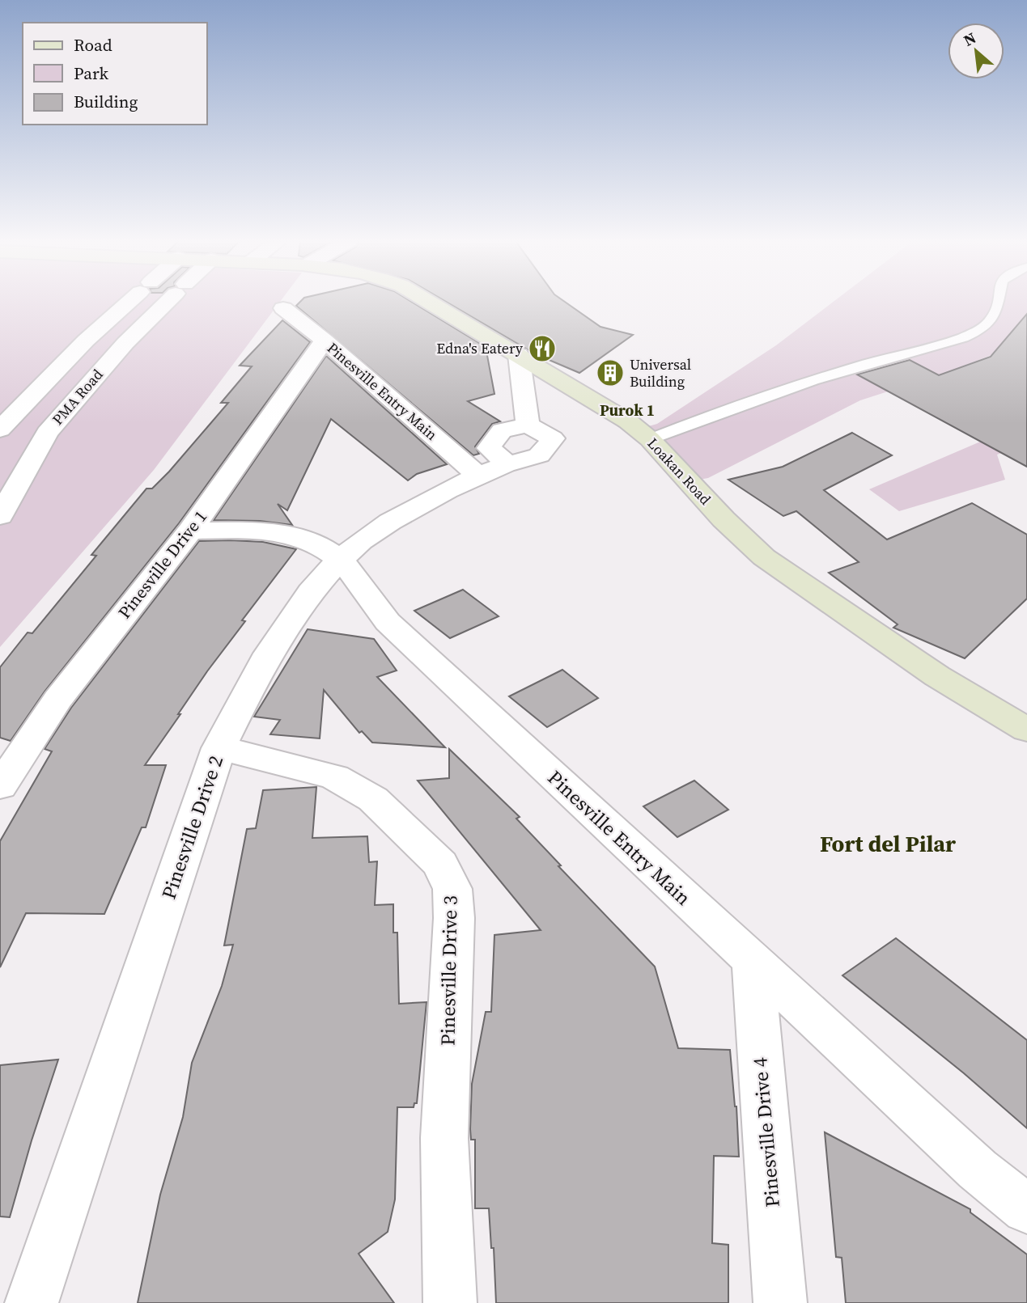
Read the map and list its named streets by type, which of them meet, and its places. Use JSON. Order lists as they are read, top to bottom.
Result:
{
  "streets": {
    "main road": ["Loakan Road"],
    "street": [
      "Pinesville Entry Main",
      "PMA Road",
      "Pinesville Drive 1",
      "Pinesville Drive 2",
      "Pinesville Drive 3",
      "Pinesville Drive 4"
    ]
  },
  "crossings": [
    ["Pinesville Entry Main", "Pinesville Drive 1"],
    ["Pinesville Entry Main", "Pinesville Drive 2"],
    ["Pinesville Entry Main", "Pinesville Drive 4"],
    ["Pinesville Drive 2", "Pinesville Drive 3"]
  ],
  "districts": ["Purok 1", "Fort del Pilar"],
  "places": {
    "restaurant": ["Edna's Eatery"],
    "building": ["Universal Building"]
  },
  "legend": ["Road", "Park", "Building"],
  "north": "top left"
}
